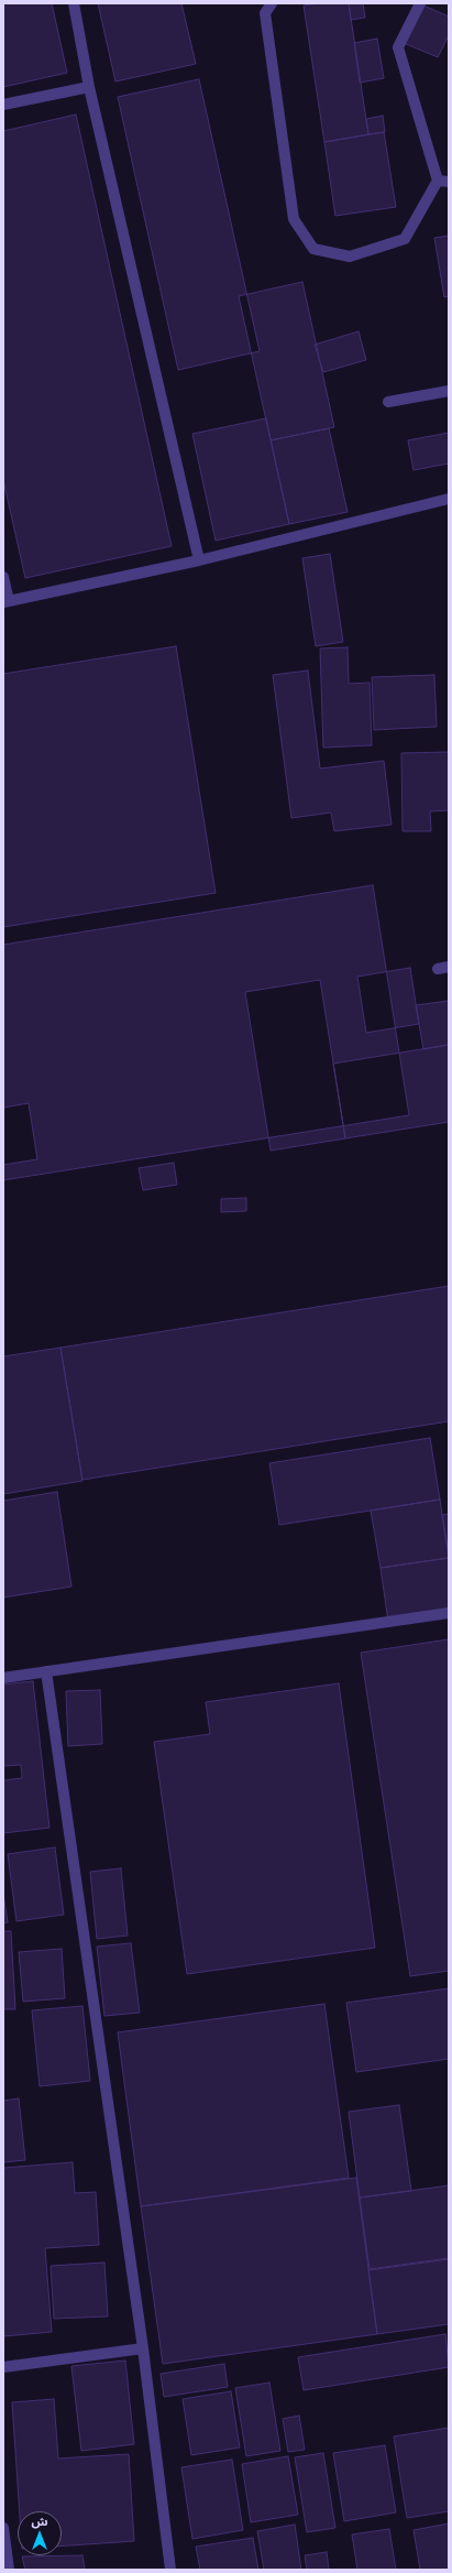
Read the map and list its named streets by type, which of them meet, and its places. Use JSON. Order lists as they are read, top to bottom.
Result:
{
  "north": "top"
}
